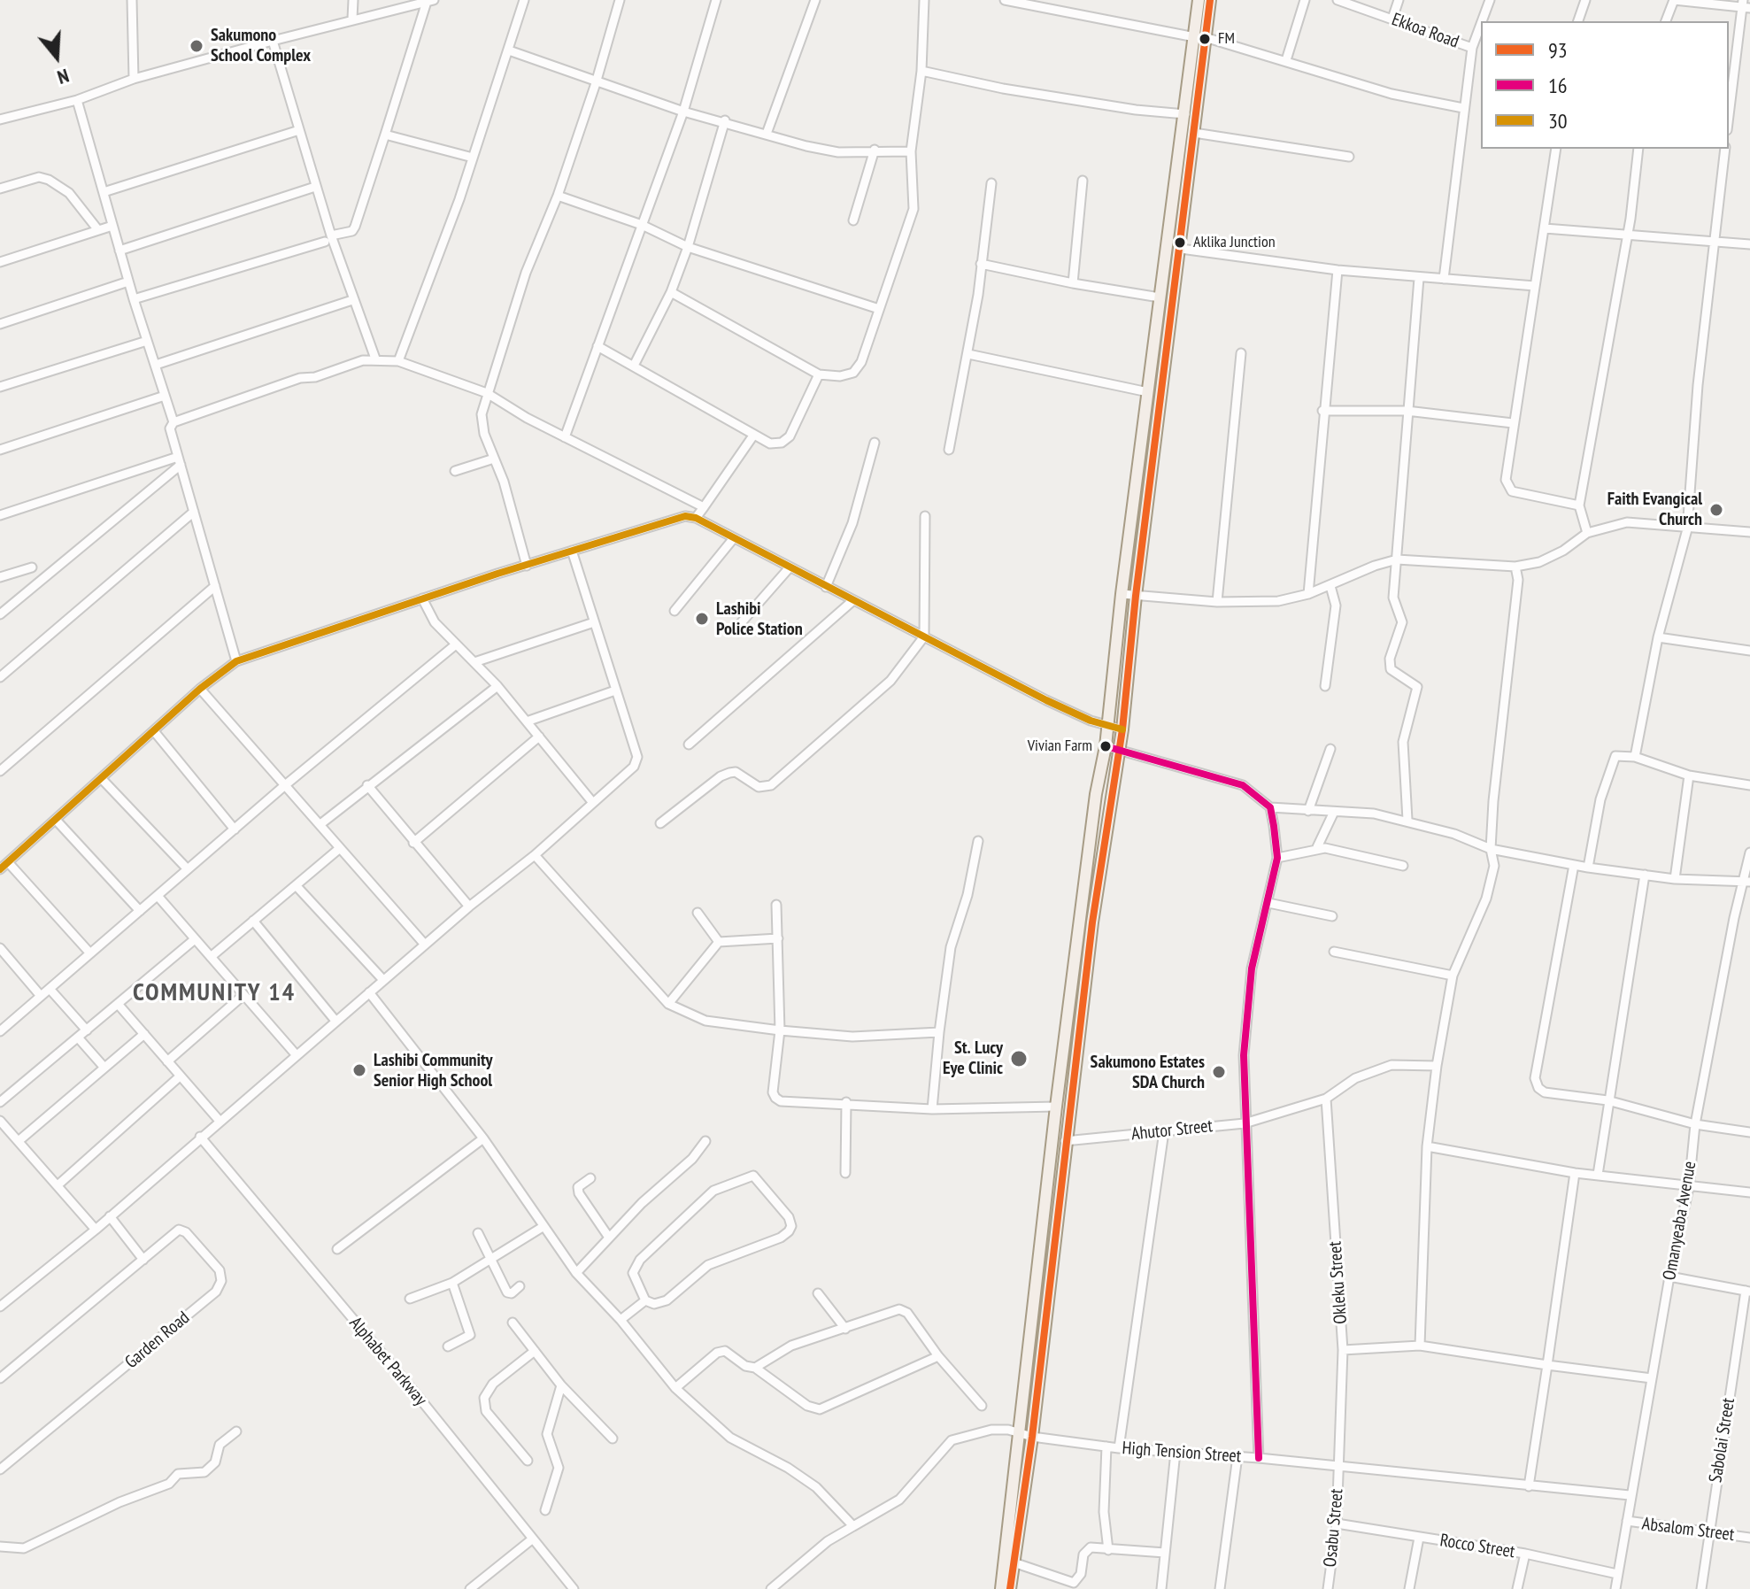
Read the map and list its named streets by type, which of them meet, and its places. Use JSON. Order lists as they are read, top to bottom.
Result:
{
  "streets": {
    "street": [
      "Ekkoa Road",
      "Ahutor Street",
      "Omanyeaba Avenue",
      "Okleku Street",
      "Garden Road",
      "Alphabet Parkway",
      "Sabolai Street",
      "High Tension Street",
      "Osabu Street",
      "Absalom Street",
      "Rocco Street"
    ]
  },
  "crossings": [
    ["Ahutor Street", "Okleku Street"],
    ["Omanyeaba Avenue", "High Tension Street"],
    ["Omanyeaba Avenue", "Absalom Street"],
    ["Omanyeaba Avenue", "Rocco Street"],
    ["Okleku Street", "High Tension Street"],
    ["Okleku Street", "Osabu Street"],
    ["Sabolai Street", "Absalom Street"],
    ["High Tension Street", "Osabu Street"],
    ["Osabu Street", "Rocco Street"]
  ],
  "districts": ["COMMUNITY 14"],
  "places": [
    "FM",
    "Sakumono School Complex",
    "Aklika Junction",
    "Faith Evangical Church",
    "Lashibi Police Station",
    "Vivian Farm",
    "St. Lucy Eye Clinic",
    "Lashibi Community Senior High School",
    "Sakumono Estates SDA Church"
  ],
  "lines": ["transit line 93", "transit line 30", "transit line 16"],
  "legend": ["93", "16", "30"],
  "north": "bottom"
}
